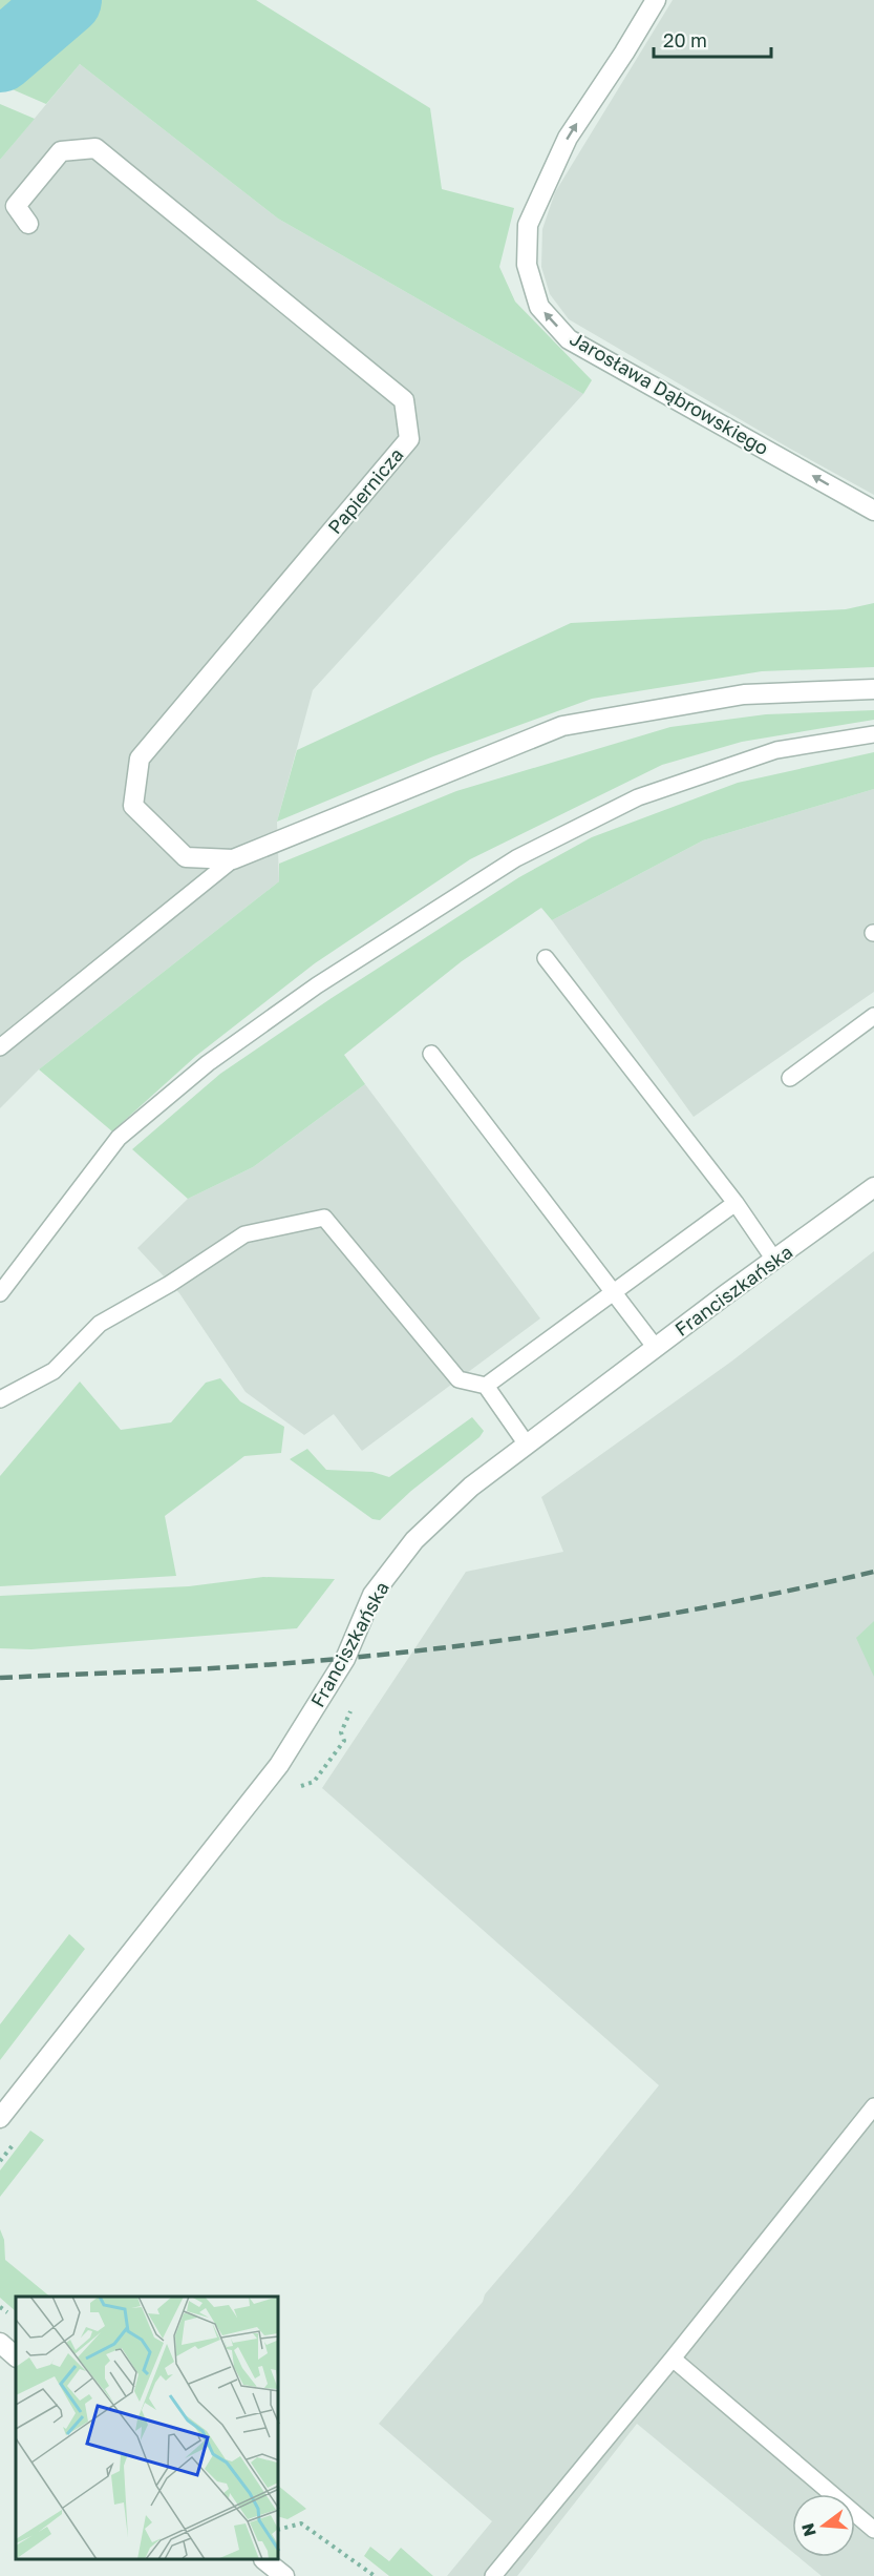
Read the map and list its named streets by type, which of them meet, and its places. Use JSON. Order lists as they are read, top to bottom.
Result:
{
  "streets": {
    "street": ["Jarosława Dąbrowskiego", "Papiernicza", "Franciszkańska"]
  },
  "scale_bar": "20 m",
  "north": "left"
}
